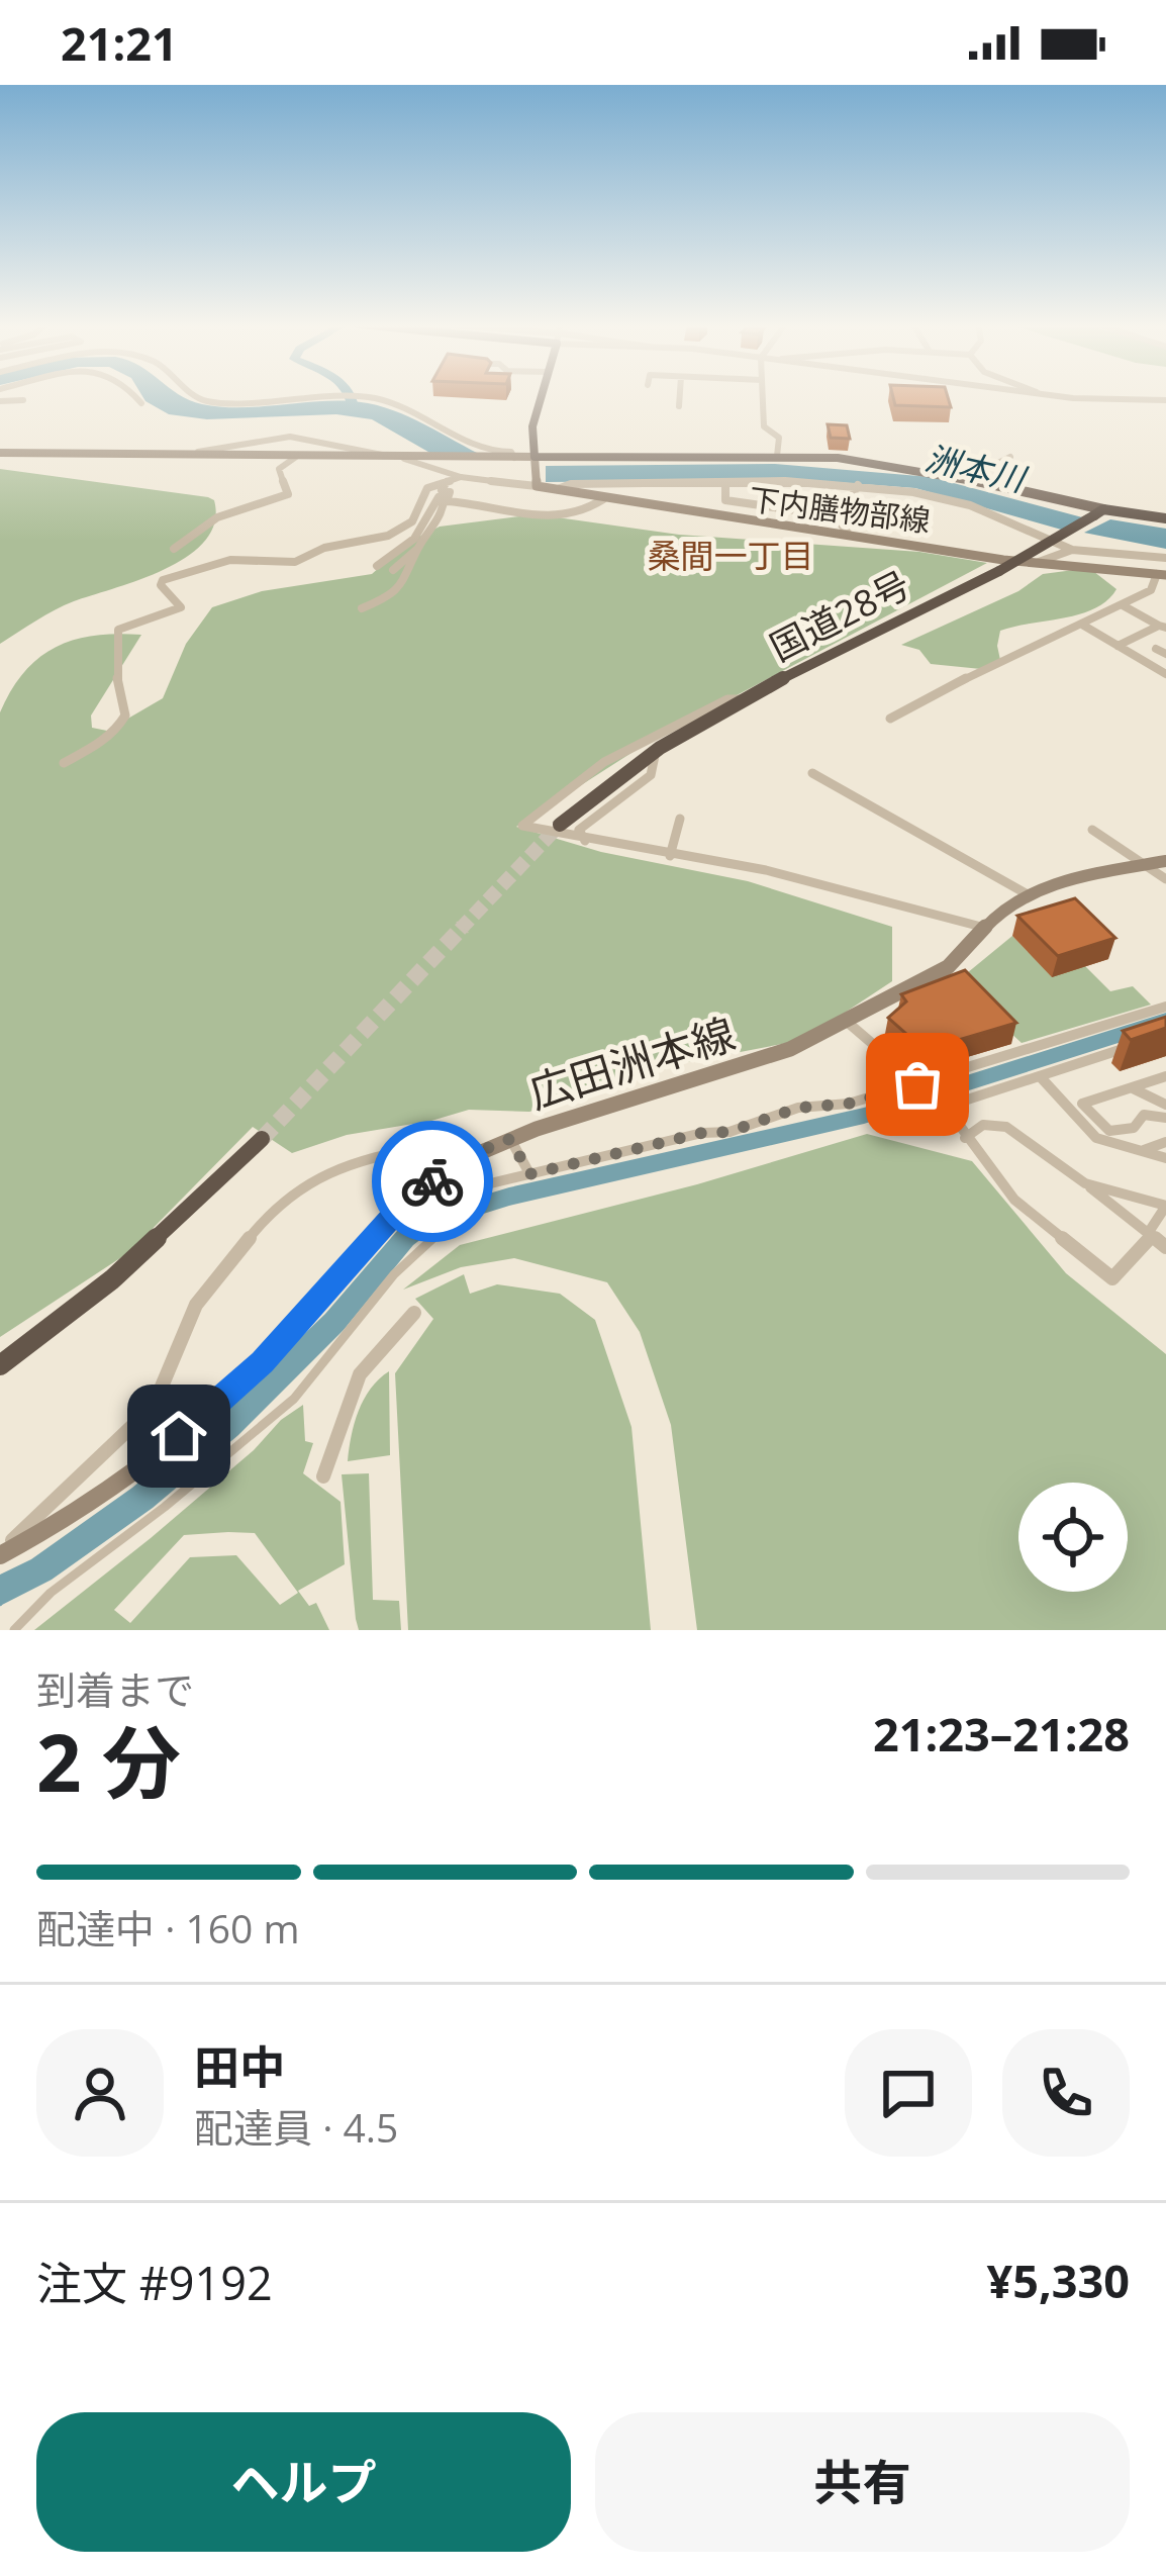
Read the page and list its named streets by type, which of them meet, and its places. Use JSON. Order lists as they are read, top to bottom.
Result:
{
  "streets": {
    "highway": ["国道28号"],
    "main road": ["下内膳物部線", "広田洲本線"]
  },
  "districts": ["桑間一丁目"],
  "water": ["洲本川"],
  "page": {
    "status": "21:21",
    "heading": ["2 分", "到着まで", "21:23–21:28"],
    "panel": [
      "田中",
      "配達員 · 4.5",
      "注文 #9192",
      "¥5,330"
    ],
    "bar": "配達中 · 160 m",
    "buttons": ["ヘルプ", "共有"]
  }
}
